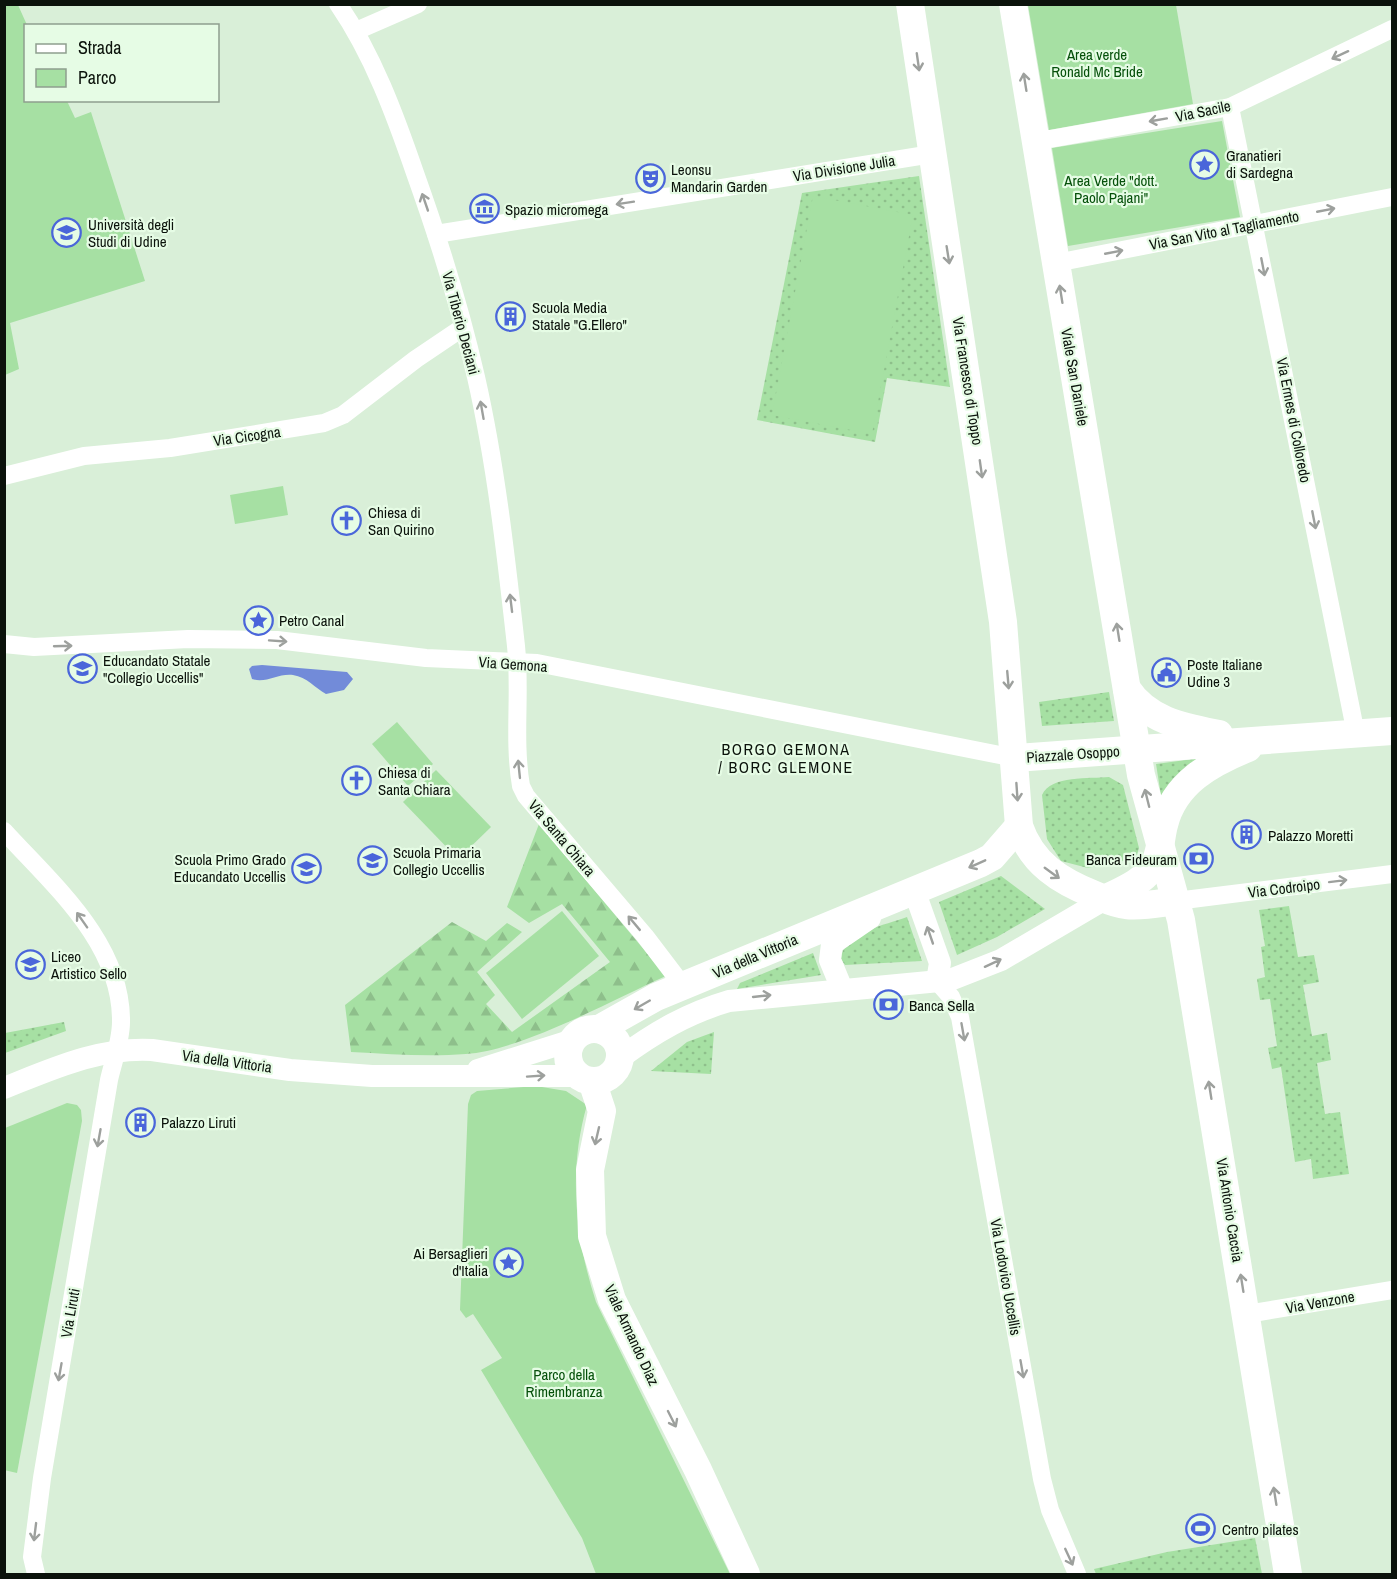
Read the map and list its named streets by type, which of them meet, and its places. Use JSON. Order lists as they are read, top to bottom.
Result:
{
  "streets": {
    "main road": [
      "Viale San Daniele",
      "Via Francesco di Toppo",
      "Piazzale Osoppo",
      "Via della Vittoria",
      "Via Antonio Caccia",
      "Viale Armando Diaz"
    ],
    "street": [
      "Via Sacile",
      "Via Divisione Julia",
      "Via San Vito al Tagliamento",
      "Via Tiberio Deciani",
      "Via Ermes di Colloredo",
      "Via Cicogna",
      "Via Gemona",
      "Via Santa Chiara",
      "Via Codroipo",
      "Via Lodovico Uccellis",
      "Via Venzone",
      "Via Liruti"
    ]
  },
  "crossings": [
    ["Via Sacile", "Viale San Daniele"],
    ["Via Sacile", "Via Ermes di Colloredo"],
    ["Via Divisione Julia", "Via Tiberio Deciani"],
    ["Via Divisione Julia", "Via Francesco di Toppo"],
    ["Via San Vito al Tagliamento", "Viale San Daniele"],
    ["Via San Vito al Tagliamento", "Via Ermes di Colloredo"],
    ["Via Tiberio Deciani", "Via Cicogna"],
    ["Via Tiberio Deciani", "Via Gemona"],
    ["Via Tiberio Deciani", "Via Santa Chiara"],
    ["Viale San Daniele", "Via Francesco di Toppo"],
    ["Viale San Daniele", "Via Gemona"],
    ["Viale San Daniele", "Piazzale Osoppo"],
    ["Viale San Daniele", "Via della Vittoria"],
    ["Viale San Daniele", "Via Antonio Caccia"],
    ["Via Francesco di Toppo", "Via Gemona"],
    ["Via Francesco di Toppo", "Piazzale Osoppo"],
    ["Via Francesco di Toppo", "Via della Vittoria"],
    ["Via Francesco di Toppo", "Via Antonio Caccia"],
    ["Via Gemona", "Piazzale Osoppo"],
    ["Via Gemona", "Via Santa Chiara"],
    ["Via Gemona", "Via della Vittoria"],
    ["Via Gemona", "Via Antonio Caccia"],
    ["Piazzale Osoppo", "Via Codroipo"],
    ["Piazzale Osoppo", "Via della Vittoria"],
    ["Piazzale Osoppo", "Via Antonio Caccia"],
    ["Via Santa Chiara", "Via della Vittoria"],
    ["Via Codroipo", "Via Antonio Caccia"],
    ["Via della Vittoria", "Via Antonio Caccia"],
    ["Via della Vittoria", "Via Lodovico Uccellis"],
    ["Via della Vittoria", "Via Liruti"],
    ["Via della Vittoria", "Viale Armando Diaz"],
    ["Via Antonio Caccia", "Via Venzone"]
  ],
  "one_way": [
    "Via Sacile",
    "Via Divisione Julia",
    "Via San Vito al Tagliamento",
    "Via Tiberio Deciani",
    "Viale San Daniele",
    "Via Francesco di Toppo",
    "Via Ermes di Colloredo",
    "Via Gemona",
    "Via Santa Chiara",
    "Via Codroipo",
    "Via Antonio Caccia",
    "Via Lodovico Uccellis",
    "Viale Armando Diaz"
  ],
  "districts": ["BORGO GEMONA / BORC GLEMONE"],
  "parks": ["Area verde Ronald Mc Bride", "Area Verde \"dott. Paolo Pajani\"", "Parco della Rimembranza"],
  "places": {
    "place": ["Granatieri di Sardegna", "Petro Canal", "Ai Bersaglieri d'Italia"],
    "theatre": ["Leonsu Mandarin Garden"],
    "museum": ["Spazio micromega"],
    "school or university": [
      "Università degli Studi di Udine",
      "Educandato Statale \"Collegio Uccellis\"",
      "Scuola Primaria Collegio Uccellis",
      "Scuola Primo Grado Educandato Uccellis",
      "Liceo Artistico Sello"
    ],
    "building": ["Scuola Media Statale \"G.Ellero\"", "Palazzo Moretti", "Palazzo Liruti"],
    "church": ["Chiesa di San Quirino", "Chiesa di Santa Chiara"],
    "public building": ["Poste Italiane Udine 3"],
    "bank": ["Banca Fideuram", "Banca Sella"],
    "sports": ["Centro pilates"]
  },
  "legend": ["Strada", "Parco"]
}
